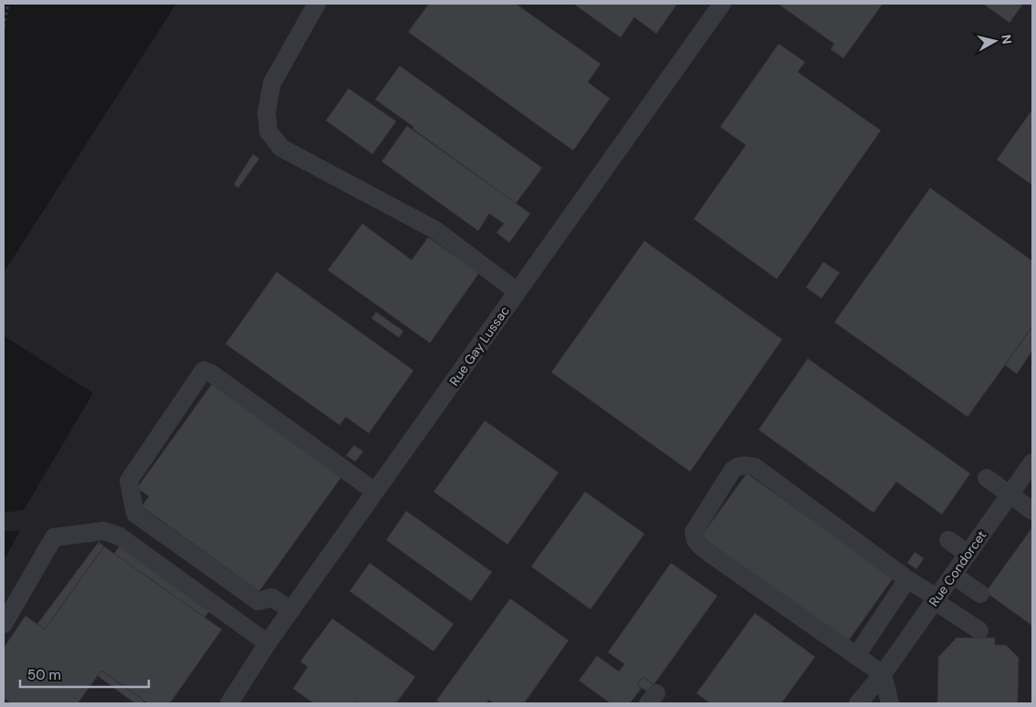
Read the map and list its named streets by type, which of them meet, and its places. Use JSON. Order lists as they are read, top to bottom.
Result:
{
  "streets": {
    "street": ["Rue Gay Lussac", "Rue Condorcet"]
  },
  "scale_bar": "50 m",
  "north": "right"
}
